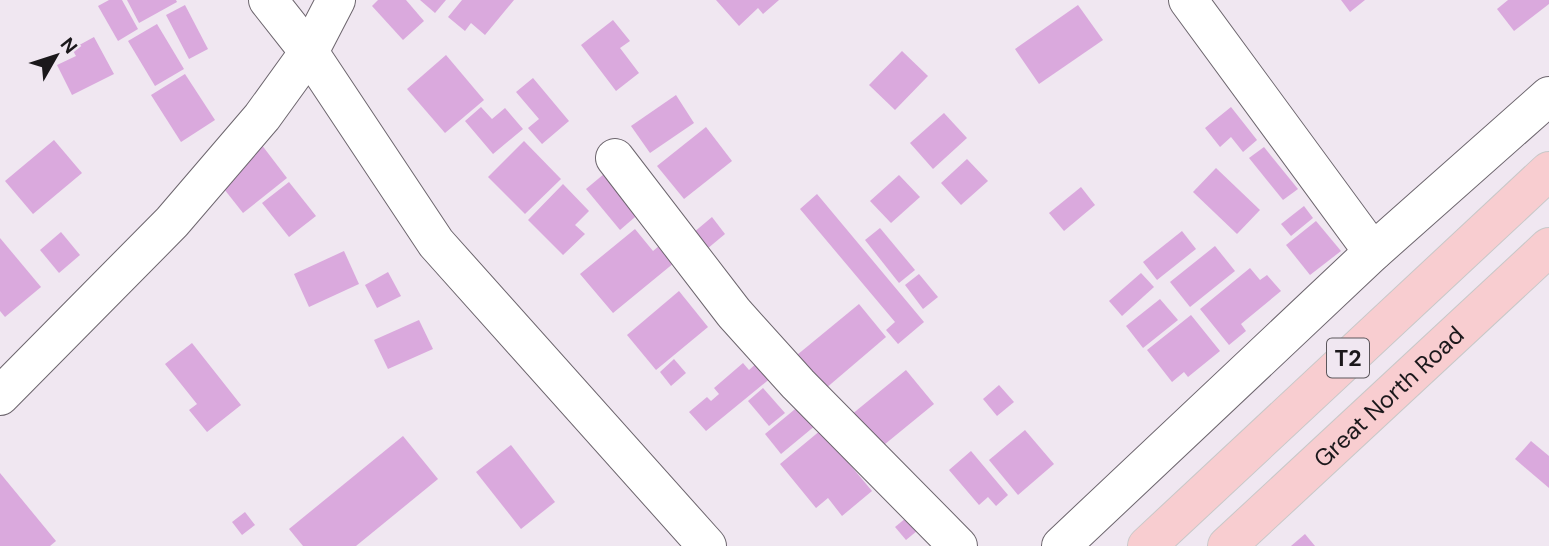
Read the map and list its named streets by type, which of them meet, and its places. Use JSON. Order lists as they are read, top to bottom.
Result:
{
  "streets": {
    "main road": ["T2", "Great North Road"]
  },
  "north": "top right"
}
